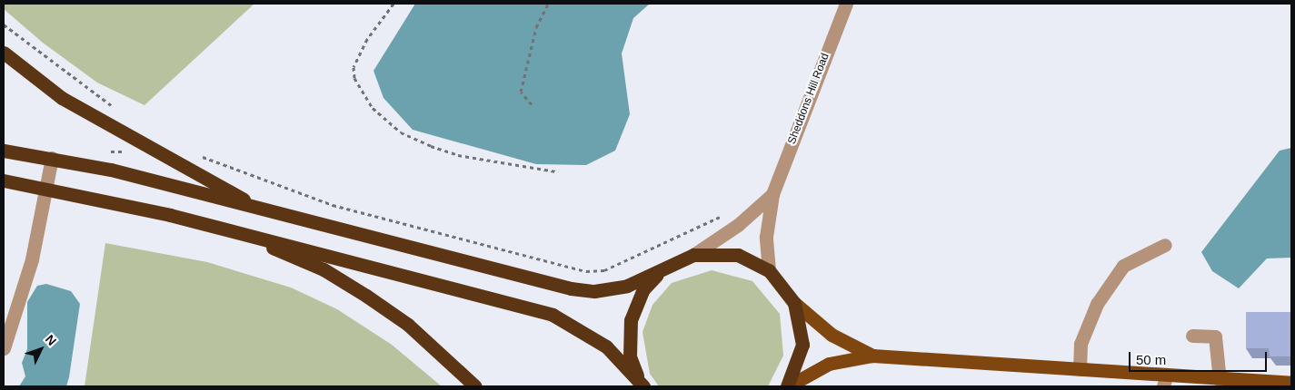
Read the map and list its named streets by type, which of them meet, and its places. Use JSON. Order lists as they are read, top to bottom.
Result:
{
  "streets": {
    "street": ["Sheddons Hill Road"]
  },
  "scale_bar": "50 m",
  "north": "top right"
}
